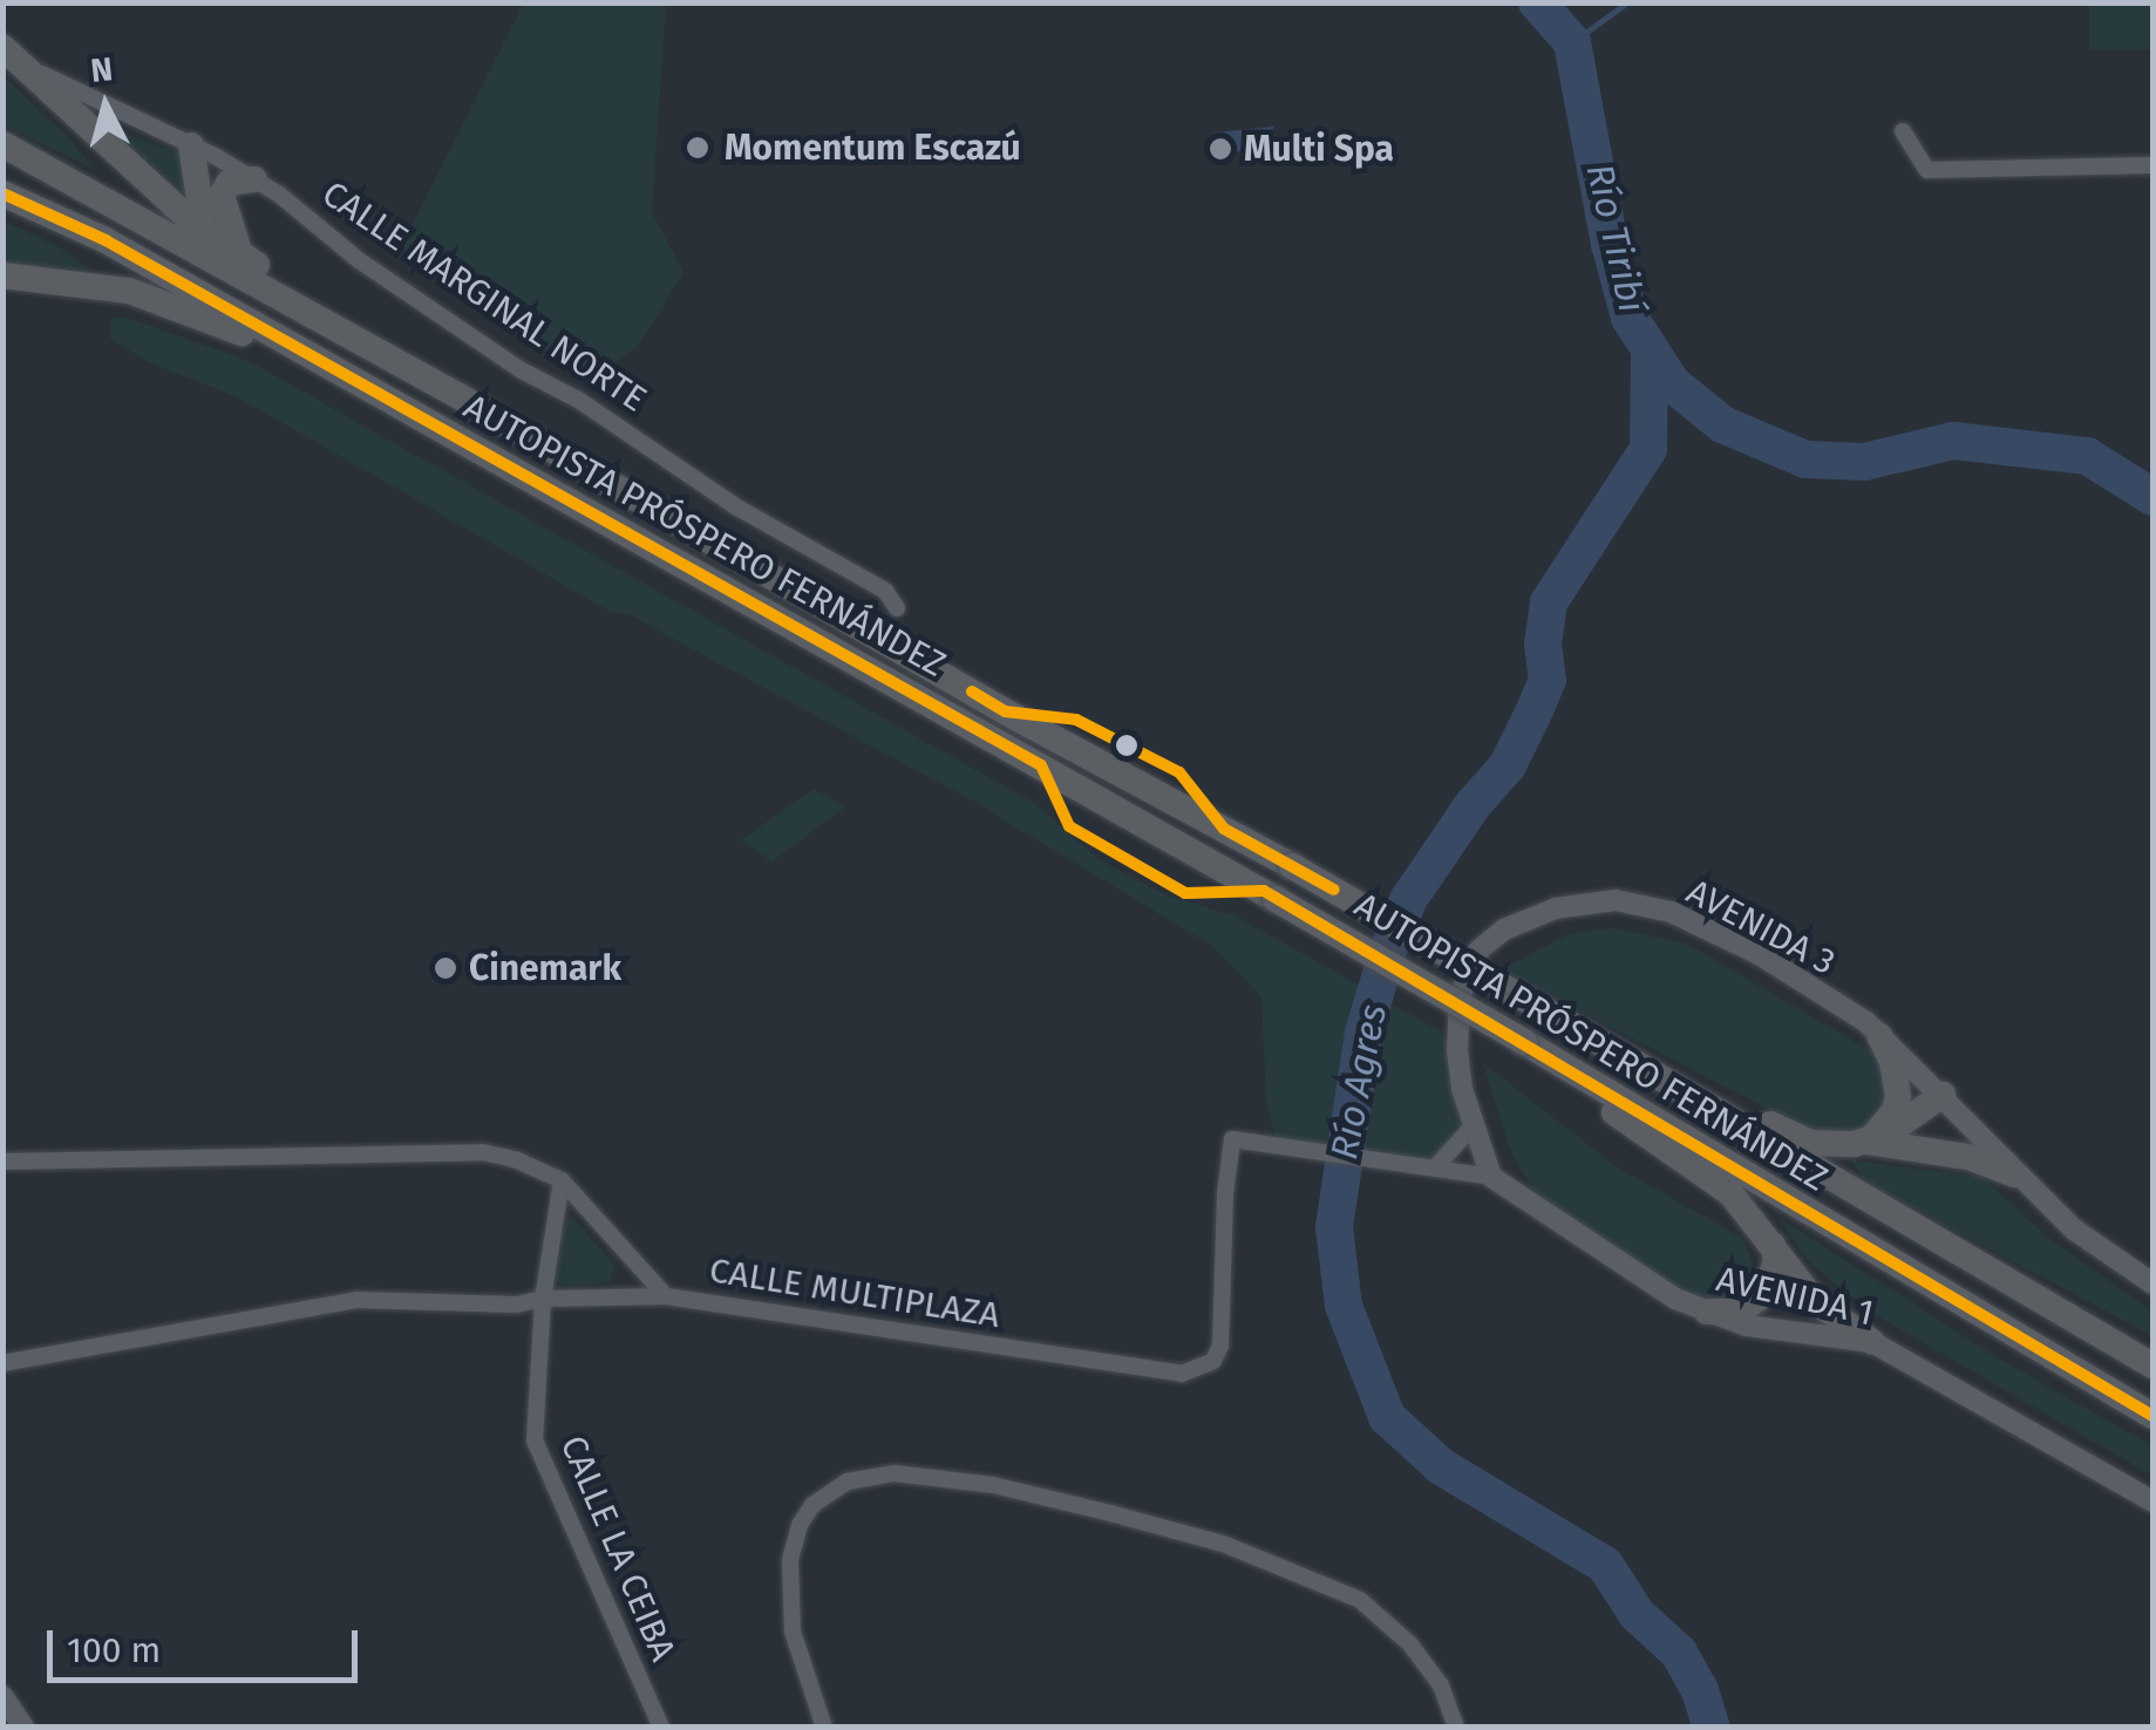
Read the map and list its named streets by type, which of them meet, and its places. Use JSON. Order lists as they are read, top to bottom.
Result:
{
  "streets": {
    "highway": ["AUTOPISTA PRÓSPERO FERNÁNDEZ"],
    "street": [
      "CALLE MARGINAL NORTE",
      "AVENIDA 3",
      "CALLE MULTIPLAZA",
      "AVENIDA 1",
      "CALLE LA CEIBA"
    ]
  },
  "crossings": [
    ["AVENIDA 3", "CALLE MULTIPLAZA"],
    ["AVENIDA 3", "AVENIDA 1"],
    ["CALLE MULTIPLAZA", "AVENIDA 1"],
    ["CALLE MULTIPLAZA", "CALLE LA CEIBA"]
  ],
  "water": ["Río Tiribí", "Río Agres"],
  "places": ["Momentum Escazú", "Multi Spa", "Cinemark"],
  "scale_bar": "100 m",
  "north": "top"
}
